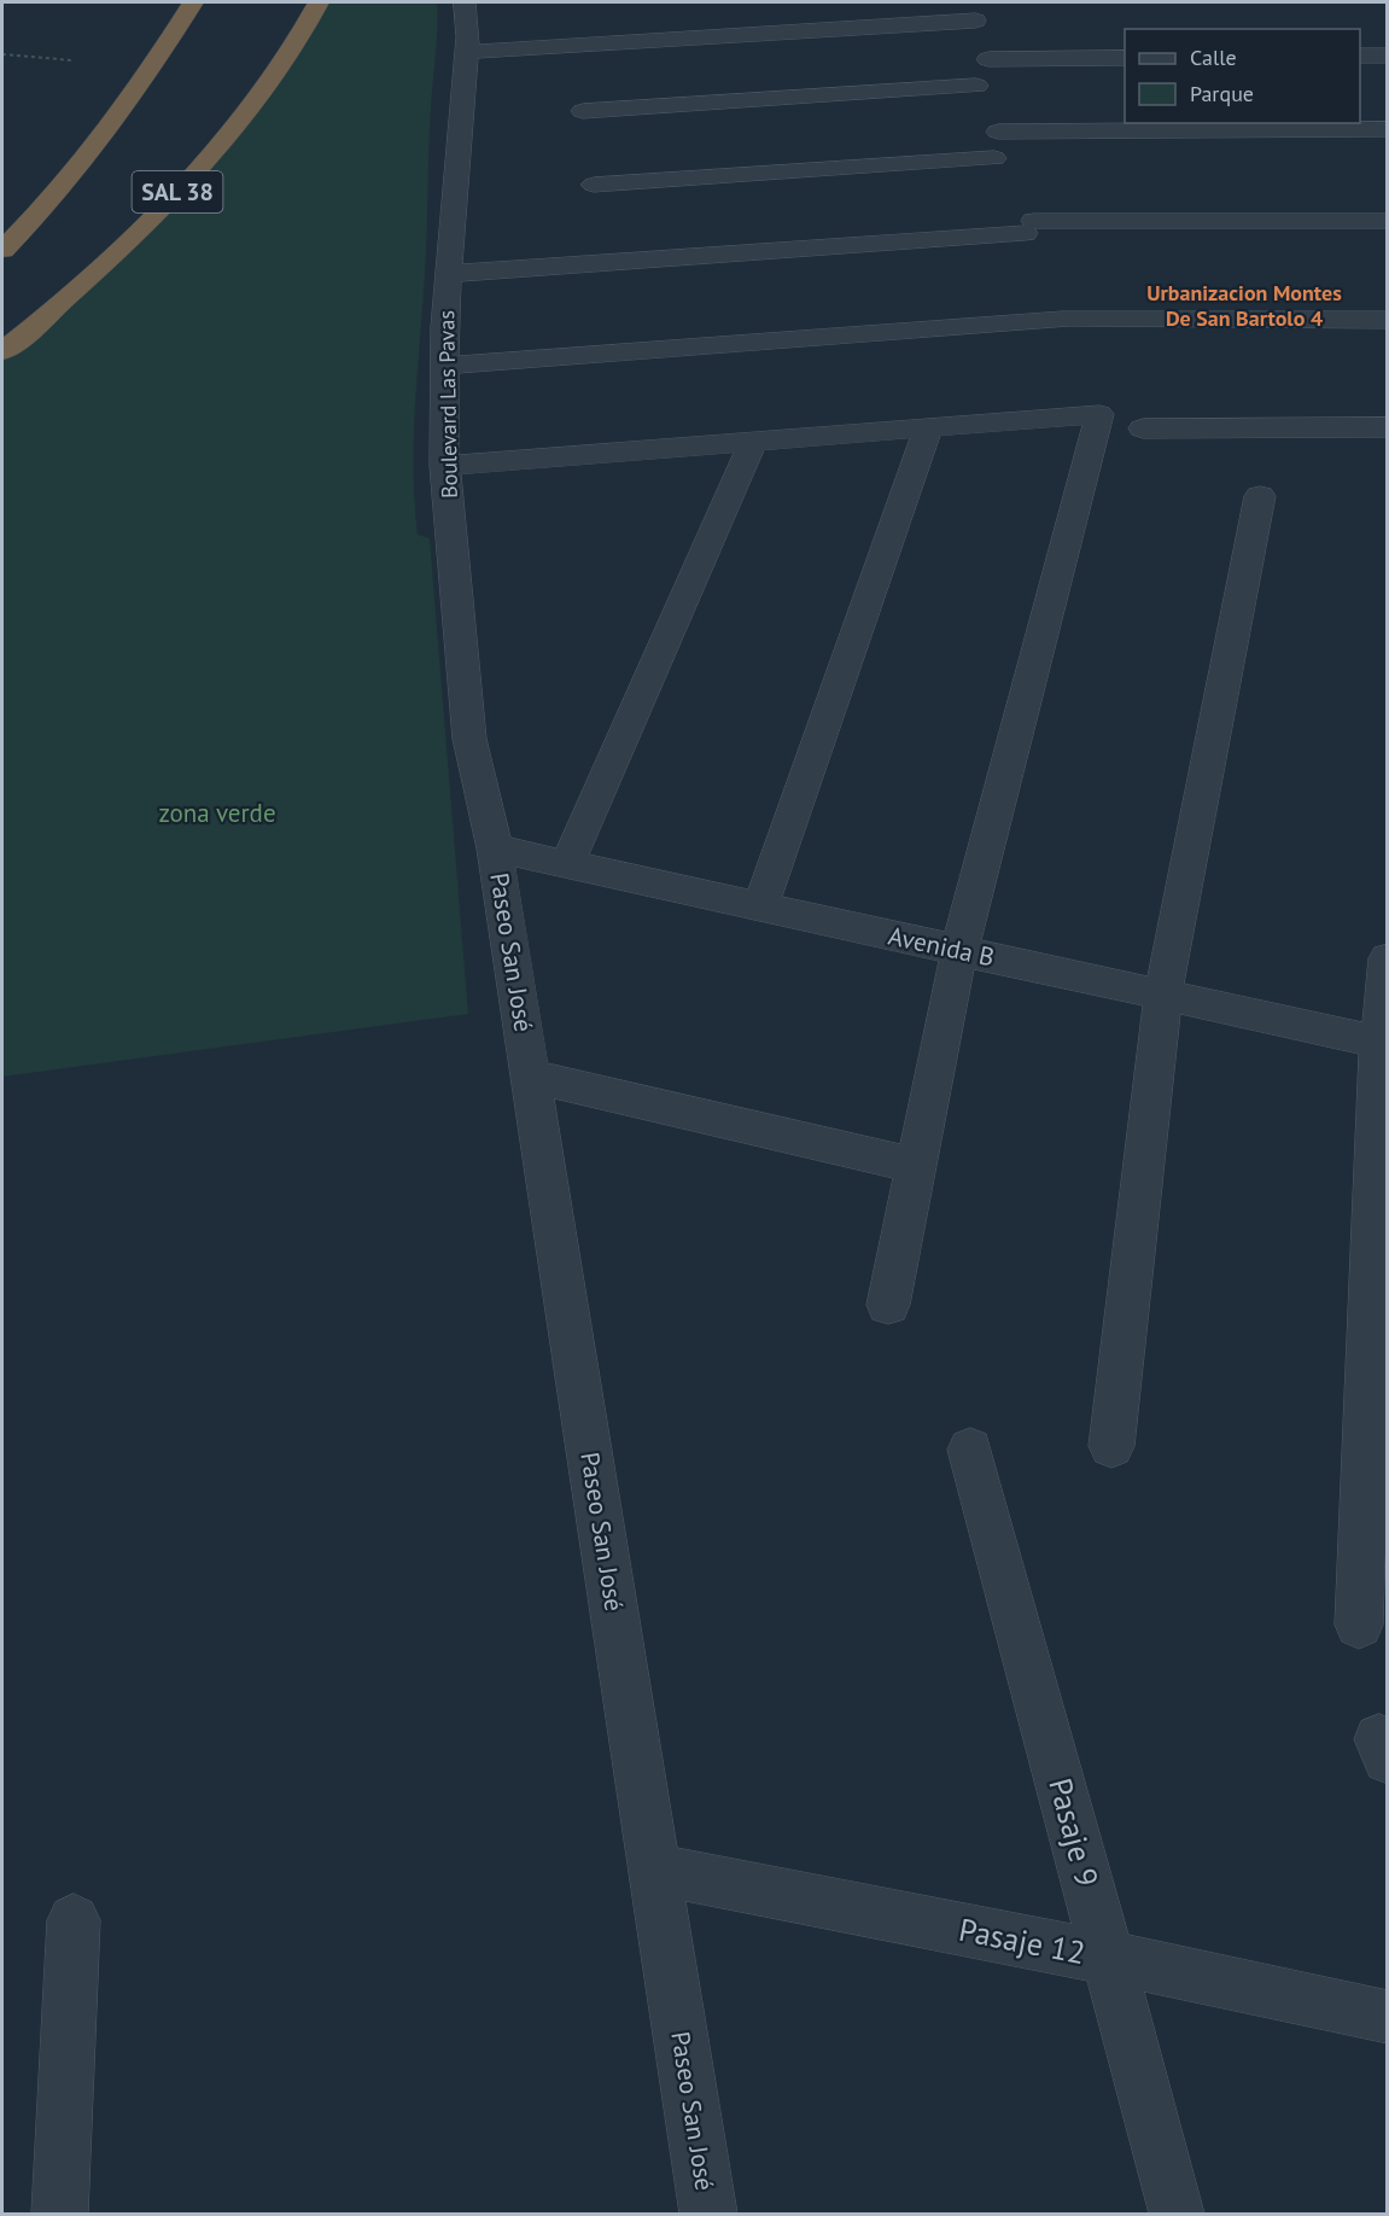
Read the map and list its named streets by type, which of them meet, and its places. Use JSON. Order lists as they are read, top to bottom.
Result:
{
  "streets": {
    "highway": ["SAL 38"],
    "street": [
      "Boulevard Las Pavas",
      "Avenida B",
      "Paseo San José",
      "Pasaje 9",
      "Pasaje 12"
    ]
  },
  "crossings": [
    ["Boulevard Las Pavas", "Avenida B"],
    ["Boulevard Las Pavas", "Paseo San José"],
    ["Avenida B", "Paseo San José"],
    ["Paseo San José", "Pasaje 12"],
    ["Pasaje 9", "Pasaje 12"]
  ],
  "districts": ["Urbanizacion Montes De San Bartolo 4"],
  "parks": ["zona verde"],
  "legend": ["Calle", "Parque"]
}
